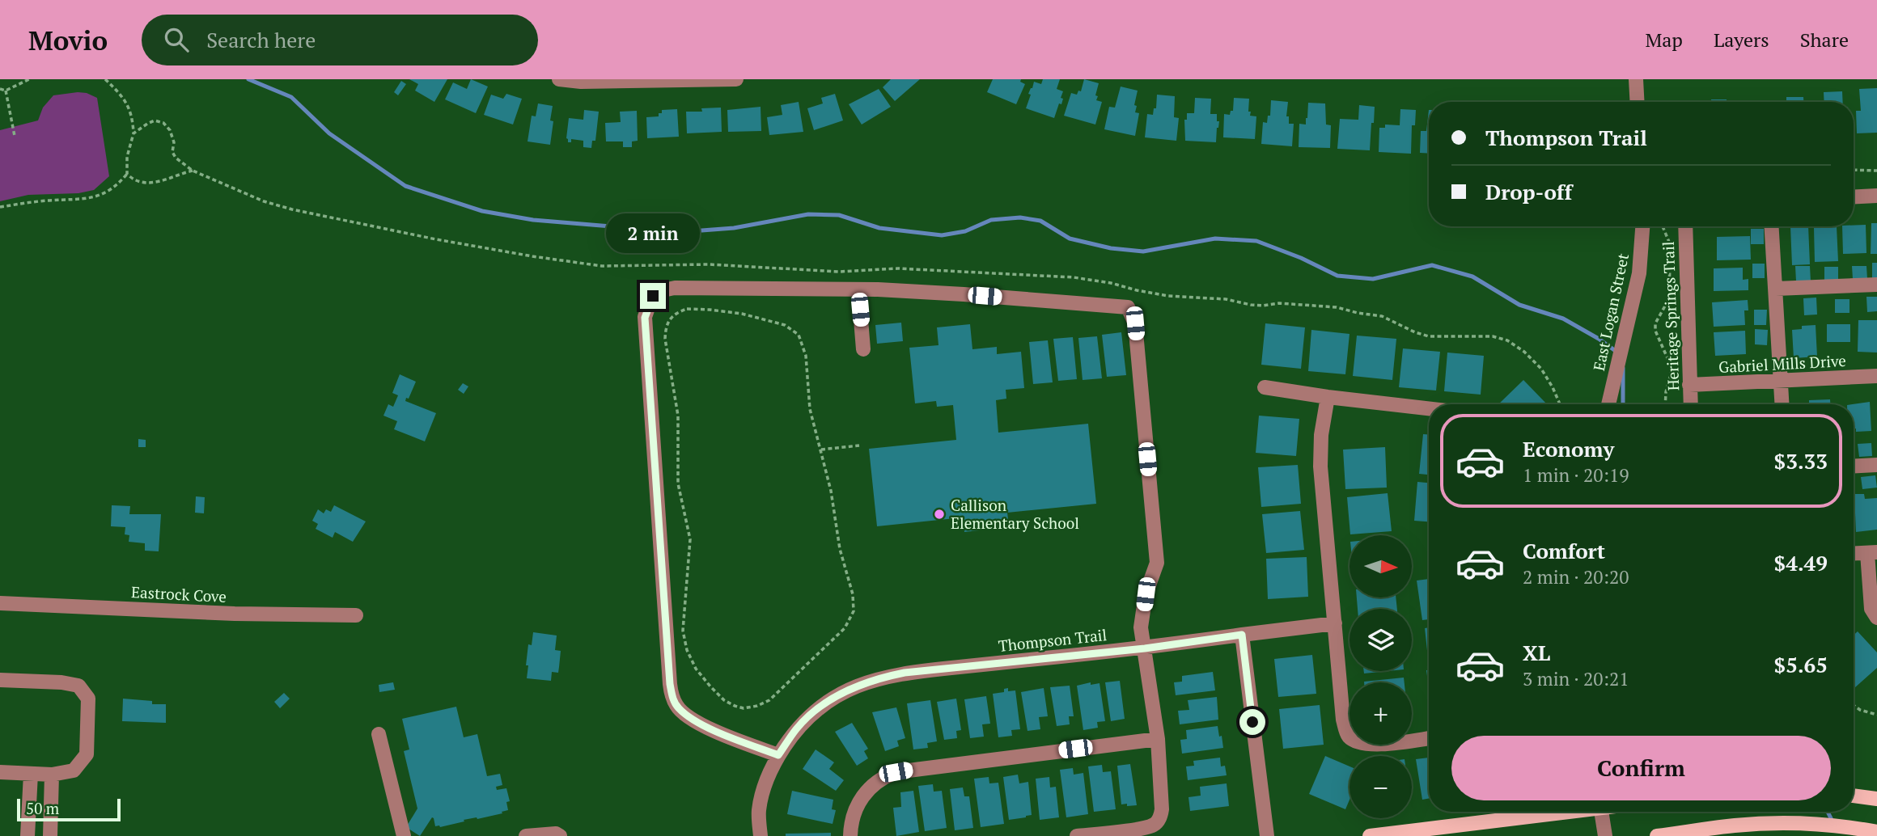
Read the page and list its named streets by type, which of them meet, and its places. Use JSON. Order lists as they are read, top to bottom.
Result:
{
  "streets": {
    "street": [
      "East Logan Street",
      "Heritage Springs Trail",
      "Gabriel Mills Drive",
      "Eastrock Cove",
      "Thompson Trail"
    ]
  },
  "crossings": [
    ["Heritage Springs Trail", "Gabriel Mills Drive"]
  ],
  "places": ["Callison Elementary School"],
  "scale_bar": "50 m",
  "north": "right",
  "page": {
    "header": "Movio",
    "search": "Search here",
    "nav": ["Map", "Layers", "Share"],
    "banner": ["Thompson Trail", "Drop-off"],
    "bubble": "2 min",
    "list": [
      {
        "name": "Economy",
        "note": "1 min · 20:19",
        "value": "$3.33"
      },
      {
        "name": "Comfort",
        "note": "2 min · 20:20",
        "value": "$4.49"
      },
      {
        "name": "XL",
        "note": "3 min · 20:21",
        "value": "$5.65"
      }
    ],
    "map_buttons": ["+", "−"],
    "buttons": "Confirm",
    "scale": "50 m"
  }
}
